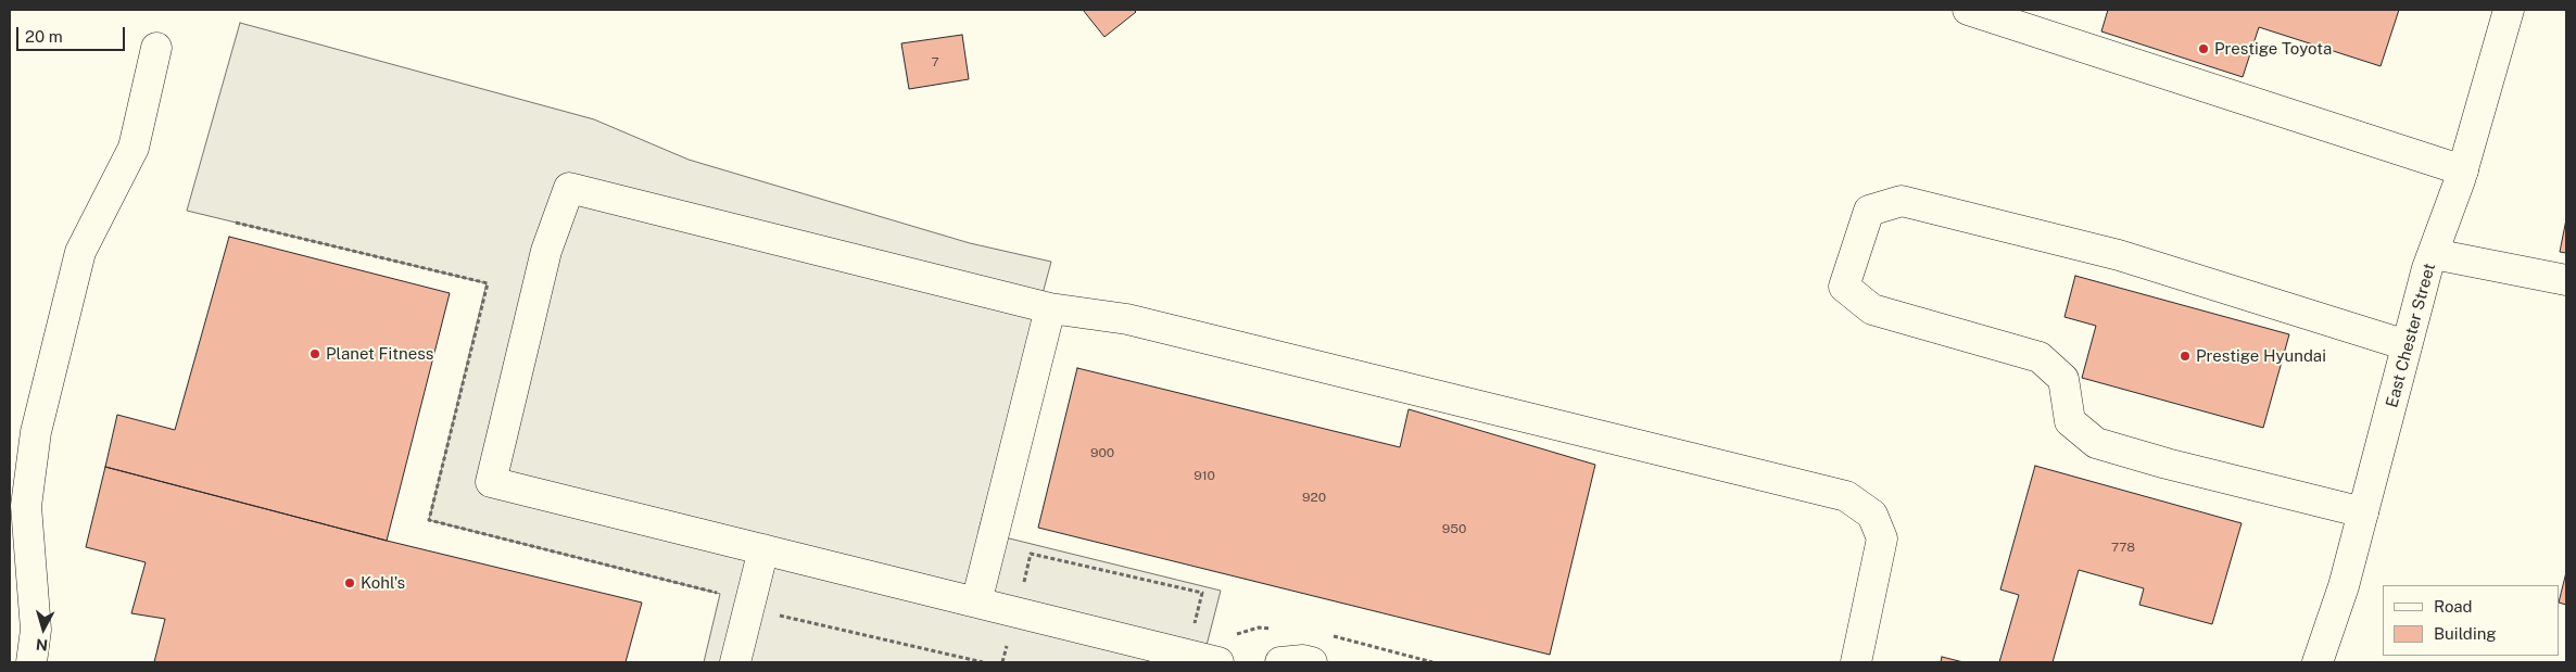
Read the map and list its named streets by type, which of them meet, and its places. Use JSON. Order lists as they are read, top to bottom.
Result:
{
  "streets": {
    "main road": ["East Chester Street"]
  },
  "places": [
    "Prestige Toyota",
    "Planet Fitness",
    "Prestige Hyundai",
    "Kohl's"
  ],
  "house_numbers": [
    "7",
    "900",
    "910",
    "920",
    "950",
    "778"
  ],
  "legend": ["Road", "Building"],
  "scale_bar": "20 m",
  "north": "bottom"
}
